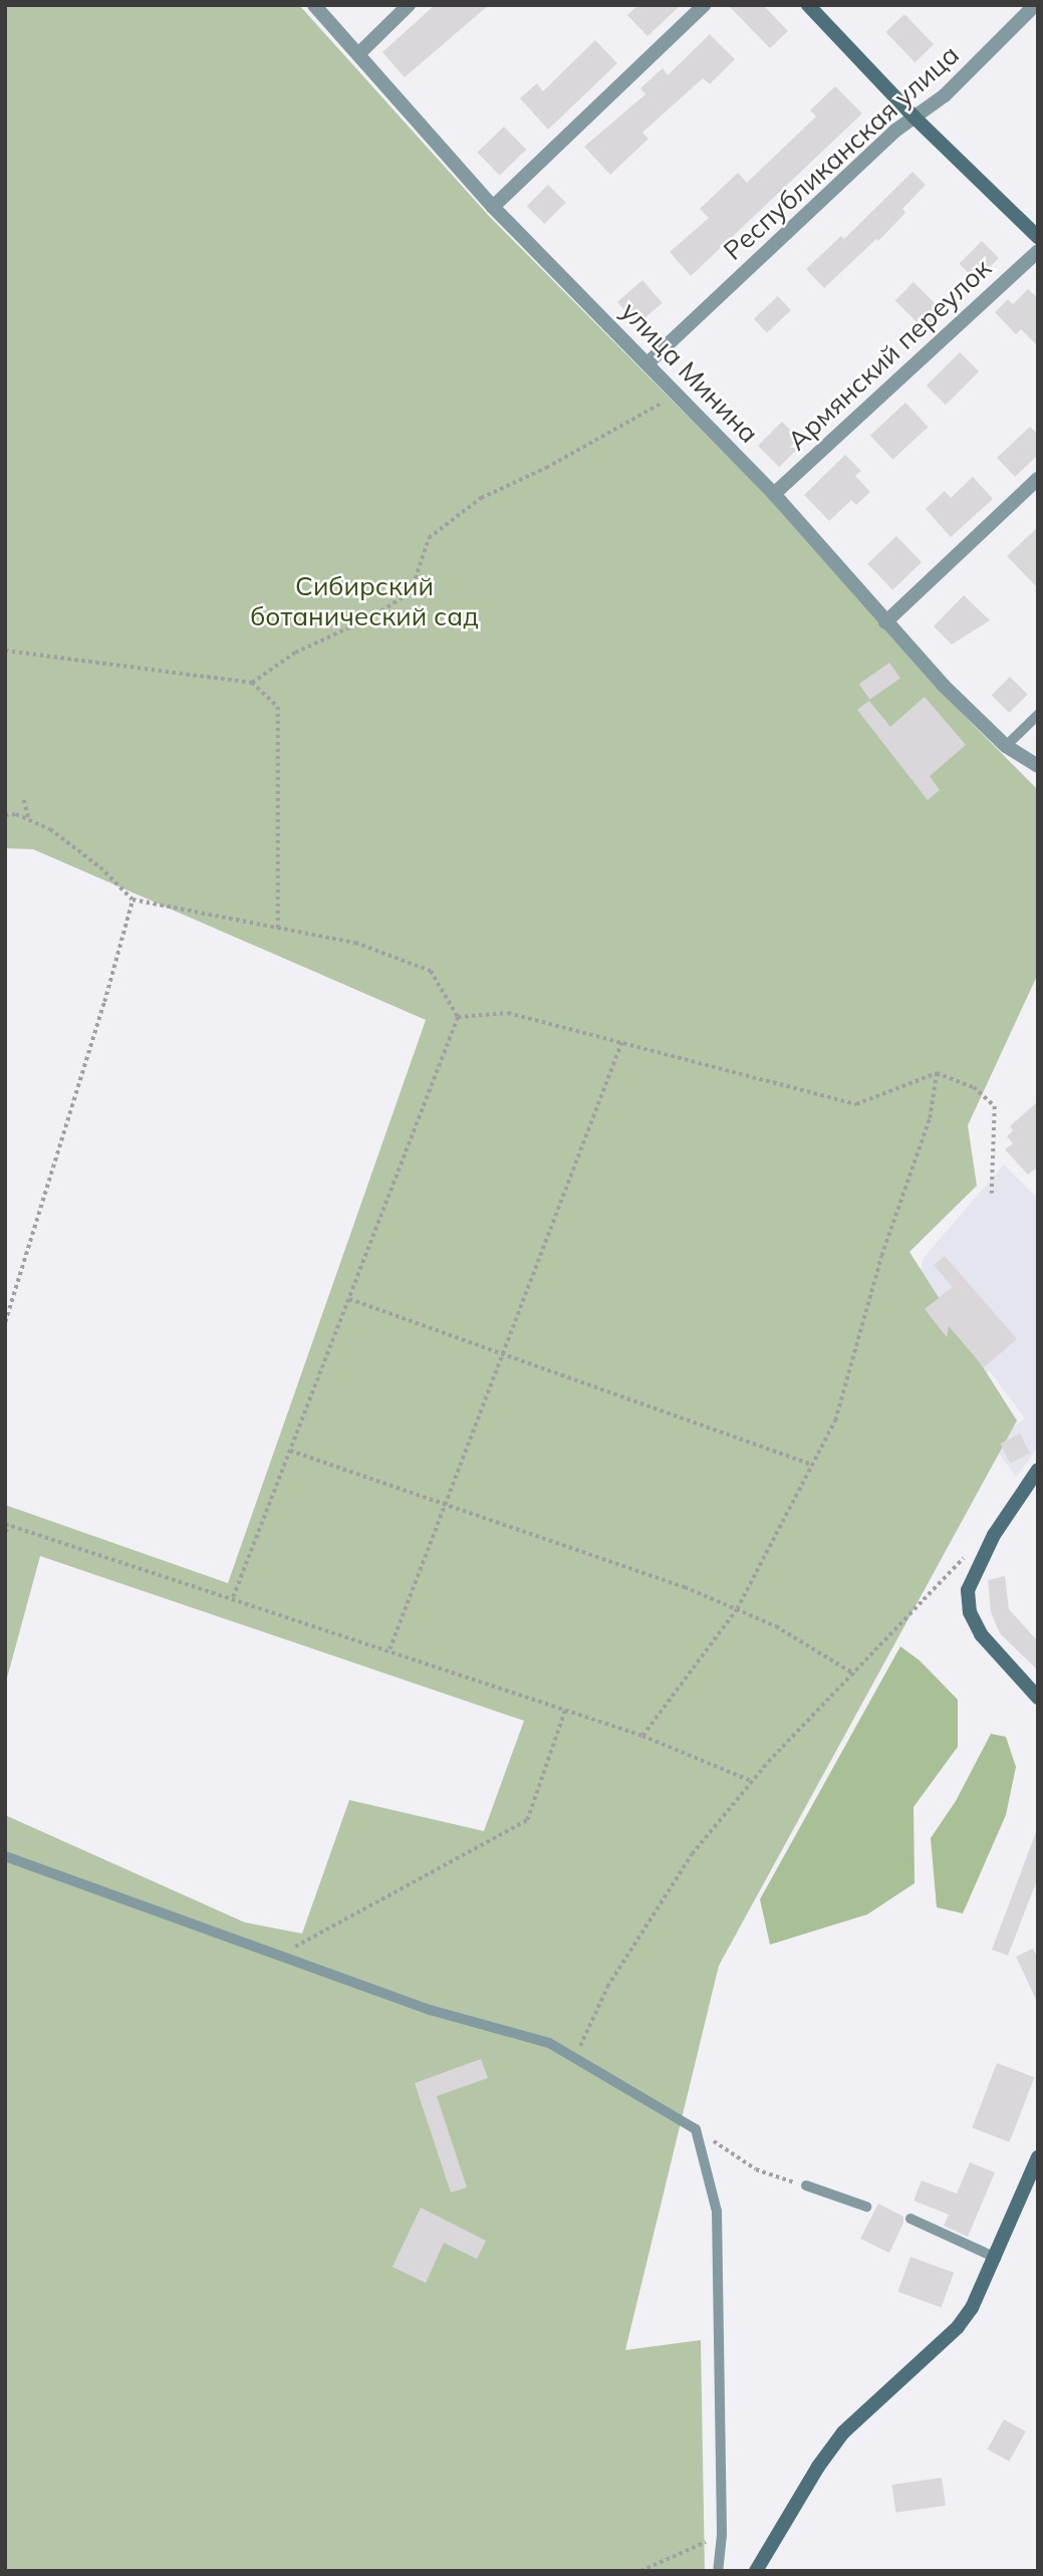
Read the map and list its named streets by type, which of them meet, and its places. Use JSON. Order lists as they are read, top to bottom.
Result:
{
  "streets": {
    "street": ["Республиканская улица", "Армянский переулок", "улица Минина"]
  },
  "crossings": [
    ["Республиканская улица", "улица Минина"],
    ["Армянский переулок", "улица Минина"]
  ],
  "parks": ["Сибирский ботанический сад"]
}
